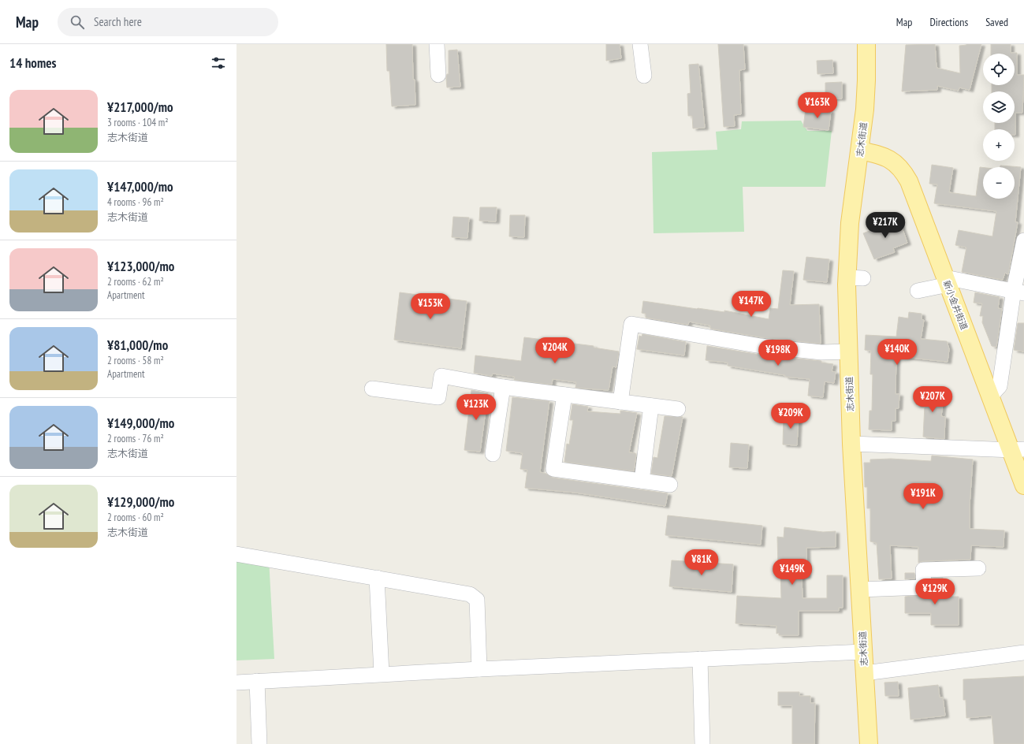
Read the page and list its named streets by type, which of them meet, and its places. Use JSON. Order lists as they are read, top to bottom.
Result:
{
  "streets": {
    "main road": ["志木街道", "新小金井街道"]
  },
  "crossings": [
    ["志木街道", "新小金井街道"]
  ],
  "page": {
    "header": "Map",
    "search": "Search here",
    "nav": ["Map", "Directions", "Saved"],
    "heading": "14 homes",
    "map_buttons": ["+", "−"],
    "list": [
      {
        "name": "¥217,000/mo",
        "note": "3 rooms · 104 m² · 志木街道"
      },
      {
        "name": "¥147,000/mo",
        "note": "4 rooms · 96 m² · 志木街道"
      },
      {
        "name": "¥123,000/mo",
        "note": "2 rooms · 62 m² · Apartment"
      },
      {
        "name": "¥81,000/mo",
        "note": "2 rooms · 58 m² · Apartment"
      },
      {
        "name": "¥149,000/mo",
        "note": "2 rooms · 76 m² · 志木街道"
      },
      {
        "name": "¥129,000/mo",
        "note": "2 rooms · 60 m² · 志木街道"
      }
    ],
    "price": [
      "¥163K",
      "¥217K",
      "¥147K",
      "¥153K",
      "¥204K",
      "¥140K",
      "¥198K",
      "¥207K",
      "¥123K",
      "¥209K",
      "¥191K",
      "¥81K",
      "¥149K",
      "¥129K"
    ]
  }
}
